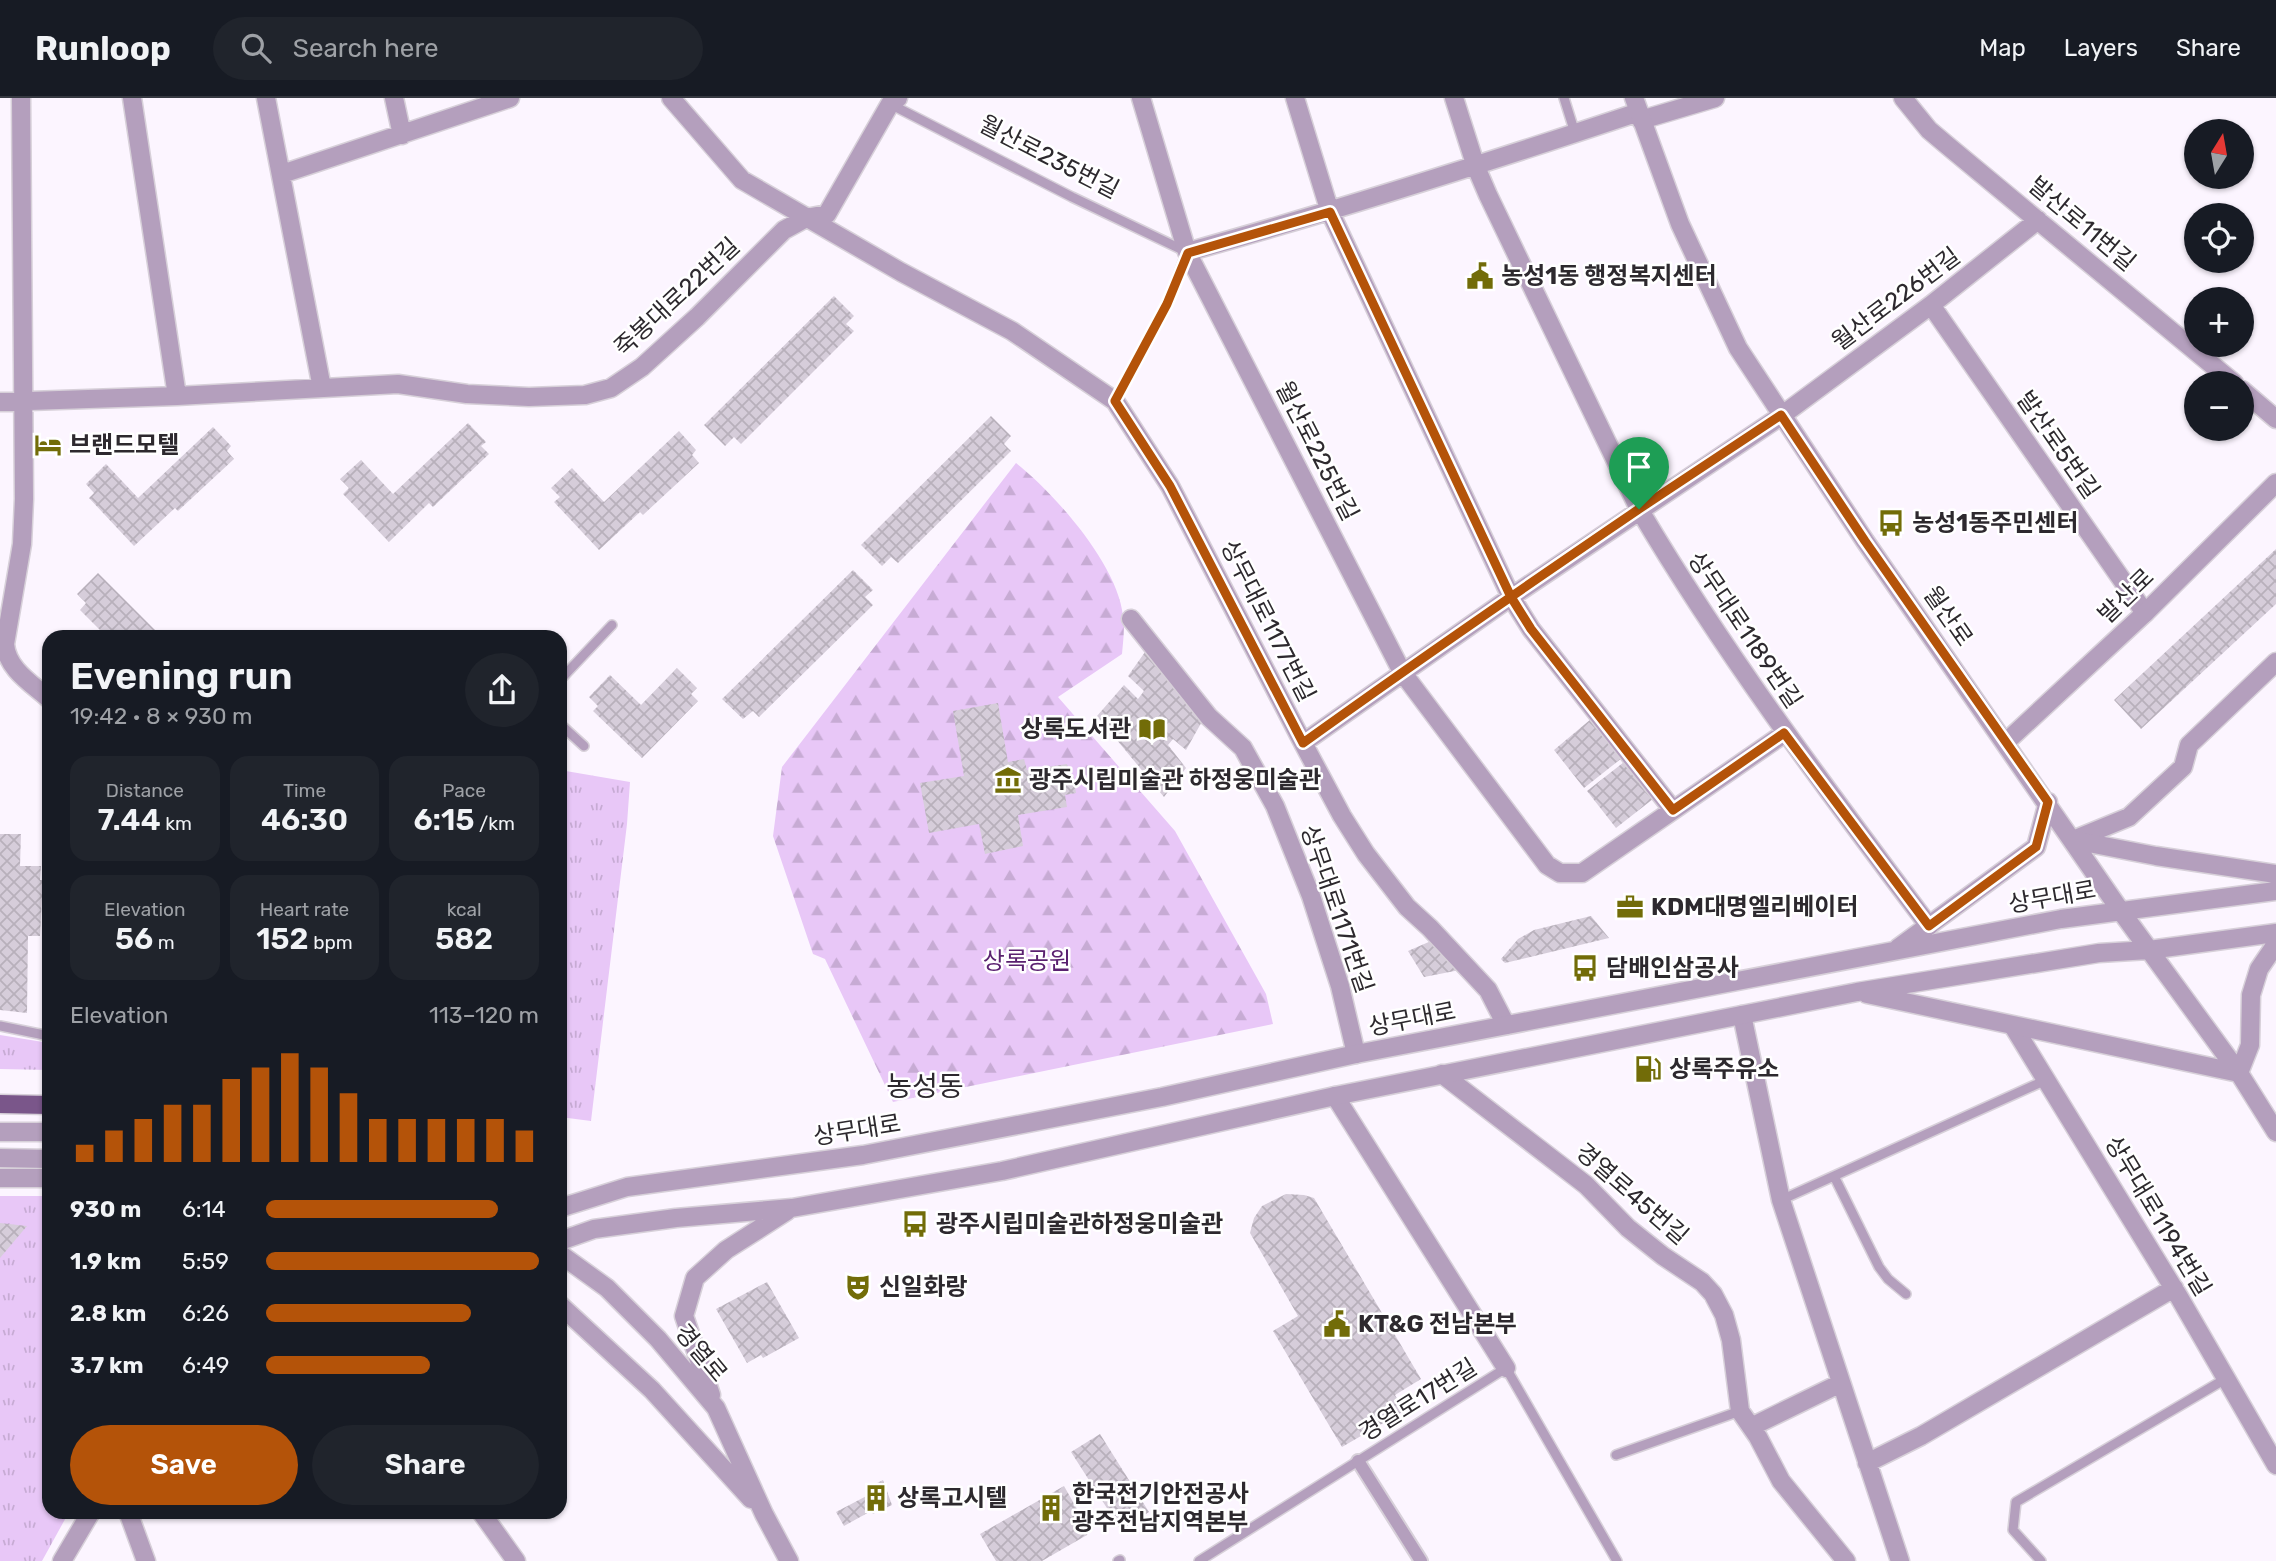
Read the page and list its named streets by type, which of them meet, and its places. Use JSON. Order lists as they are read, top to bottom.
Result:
{
  "streets": {
    "street": [
      "발산로11번길",
      "죽봉대로22번길",
      "월산로226번길",
      "발산로5번길",
      "월산로225번길",
      "발산로",
      "월산로",
      "상무대로1177번길",
      "상무대로1189번길",
      "상무대로",
      "상무대로1171번길",
      "경열로45번길",
      "상무대로1194번길",
      "경열로"
    ],
    "lane": ["월산로235번길", "경열로17번길"]
  },
  "crossings": [
    ["월산로235번길", "죽봉대로22번길"],
    ["월산로235번길", "월산로225번길"],
    ["발산로11번길", "월산로226번길"],
    ["죽봉대로22번길", "상무대로1177번길"],
    ["월산로226번길", "발산로5번길"],
    ["월산로226번길", "월산로"],
    ["발산로5번길", "발산로"],
    ["월산로225번길", "상무대로1189번길"],
    ["발산로", "월산로"],
    ["월산로", "상무대로"],
    ["상무대로1177번길", "상무대로"],
    ["상무대로", "상무대로1171번길"]
  ],
  "districts": ["농성동"],
  "parks": ["상록공원"],
  "places": {
    "public building": ["농성1동 행정복지센터", "KT&G 전남본부"],
    "hotel": ["브랜드모텔"],
    "bus stop": ["농성1동주민센터", "담배인삼공사", "광주시립미술관하정웅미술관"],
    "library": ["상록도서관"],
    "museum": ["광주시립미술관 하정웅미술관"],
    "office": ["KDM대명엘리베이터"],
    "fuel station": ["상록주유소"],
    "theatre": ["신일화랑"],
    "building": ["상록고시텔", "한국전기안전공사 광주전남지역본부"]
  },
  "north": "top",
  "page": {
    "header": "Runloop",
    "search": "Search here",
    "nav": ["Map", "Layers", "Share"],
    "map_buttons": ["+", "−"],
    "heading": ["Evening run", "19:42 · 8 × 930 m"],
    "stats": [
      ["Distance", "7.44 km"],
      ["Time", "46:30"],
      ["Pace", "6:15 /km"],
      ["Elevation", "56 m"],
      ["Heart rate", "152 bpm"],
      ["kcal", "582"]
    ],
    "chart": ["Elevation", "113–120 m"],
    "list": [
      {
        "name": "930 m",
        "note": "6:14"
      },
      {
        "name": "1.9 km",
        "note": "5:59"
      },
      {
        "name": "2.8 km",
        "note": "6:26"
      },
      {
        "name": "3.7 km",
        "note": "6:49"
      }
    ],
    "buttons": ["Save", "Share"]
  }
}
